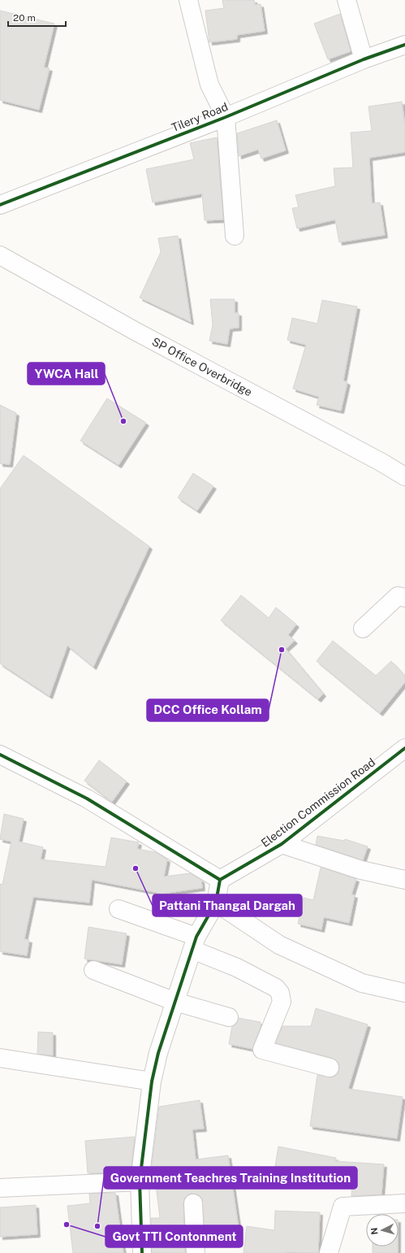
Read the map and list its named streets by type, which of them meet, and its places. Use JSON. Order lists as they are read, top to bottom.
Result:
{
  "streets": {
    "street": ["Tilery Road", "SP Office Overbridge", "Election Commission Road"]
  },
  "places": [
    "YWCA Hall",
    "DCC Office Kollam",
    "Pattani Thangal Dargah",
    "Govt TTI Contonment",
    "Government Teachres Training Institution"
  ],
  "scale_bar": "20 m",
  "north": "left"
}
